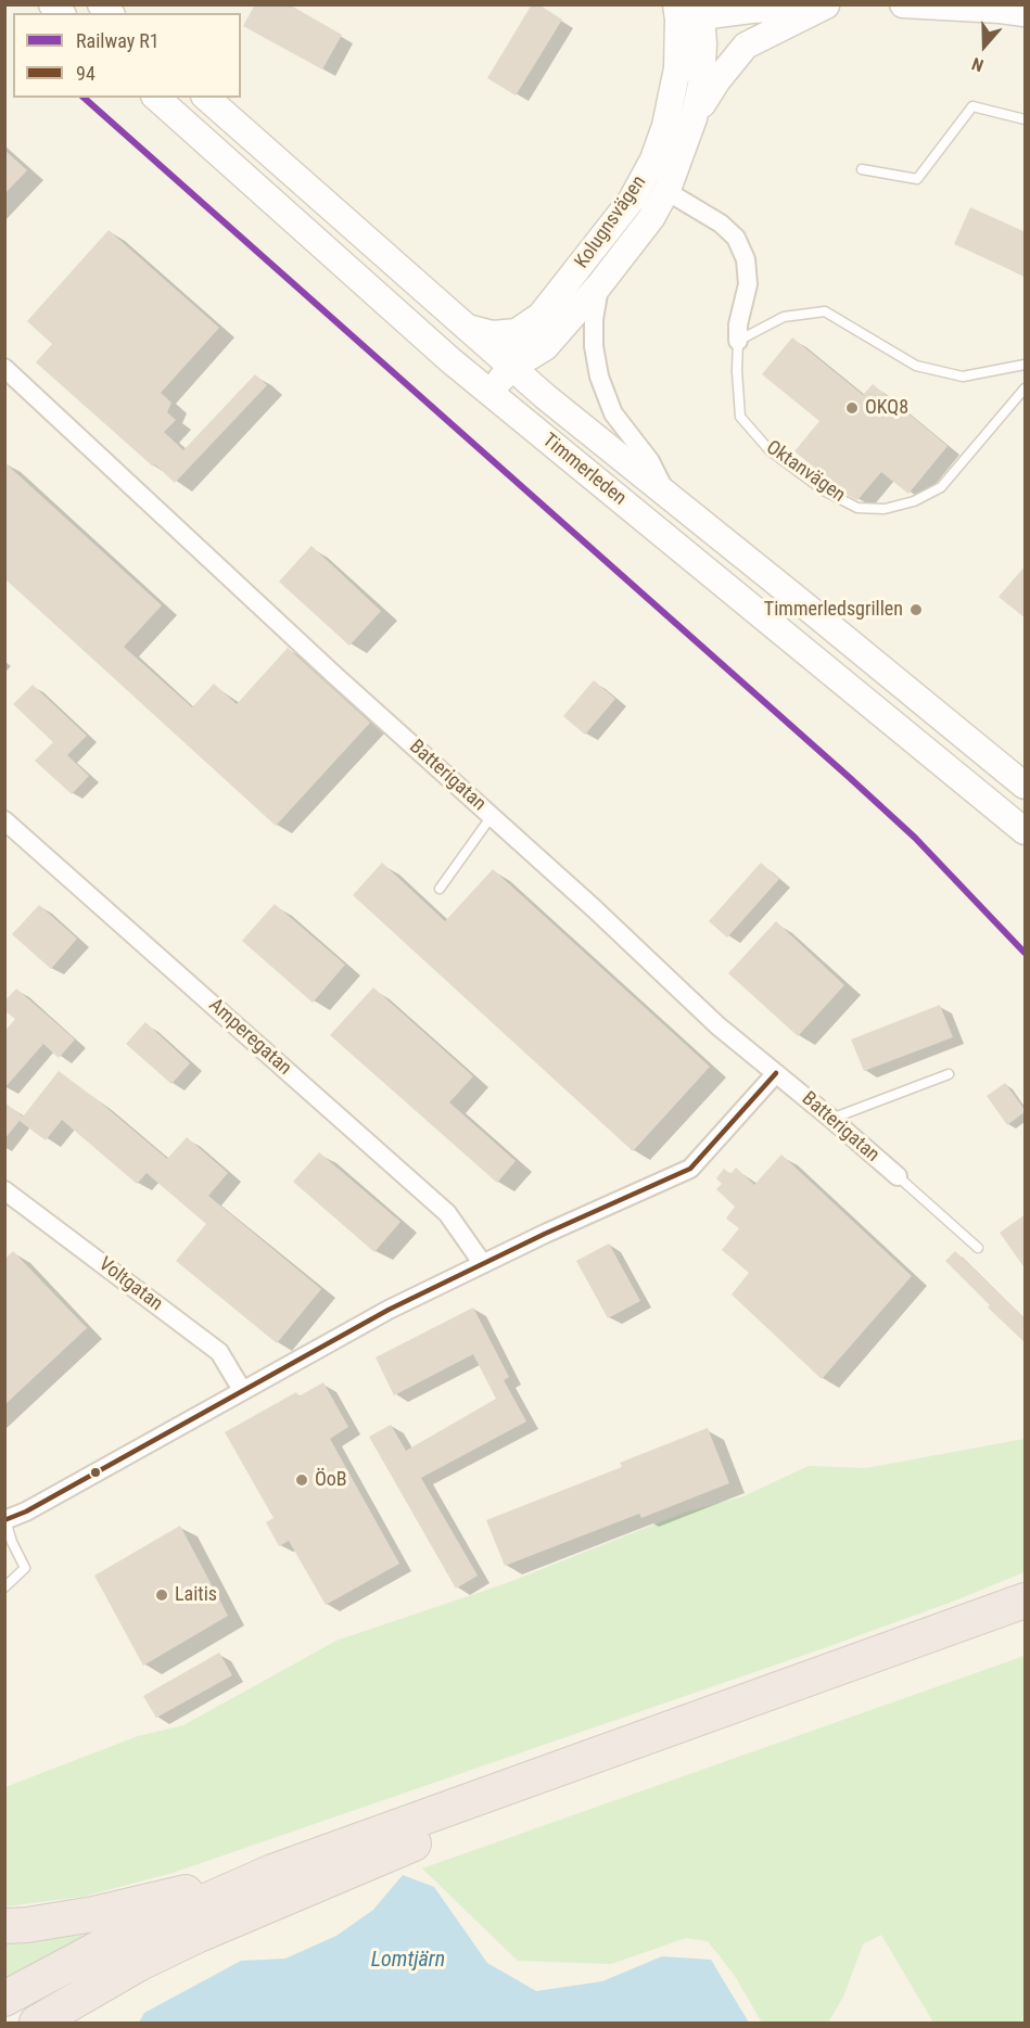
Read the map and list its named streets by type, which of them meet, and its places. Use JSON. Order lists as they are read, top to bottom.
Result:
{
  "streets": {
    "main road": ["Kolugnsvägen", "Timmerleden"],
    "street": [
      "Oktanvägen",
      "Batterigatan",
      "Amperegatan",
      "Voltgatan"
    ]
  },
  "crossings": [
    ["Kolugnsvägen", "Timmerleden"],
    ["Kolugnsvägen", "Oktanvägen"]
  ],
  "water": ["Lomtjärn"],
  "places": [
    "OKQ8",
    "Timmerledsgrillen",
    "ÖoB",
    "Laitis"
  ],
  "lines": ["rail line R1", "transit line 94"],
  "legend": ["Railway R1", "94"],
  "north": "bottom"
}
